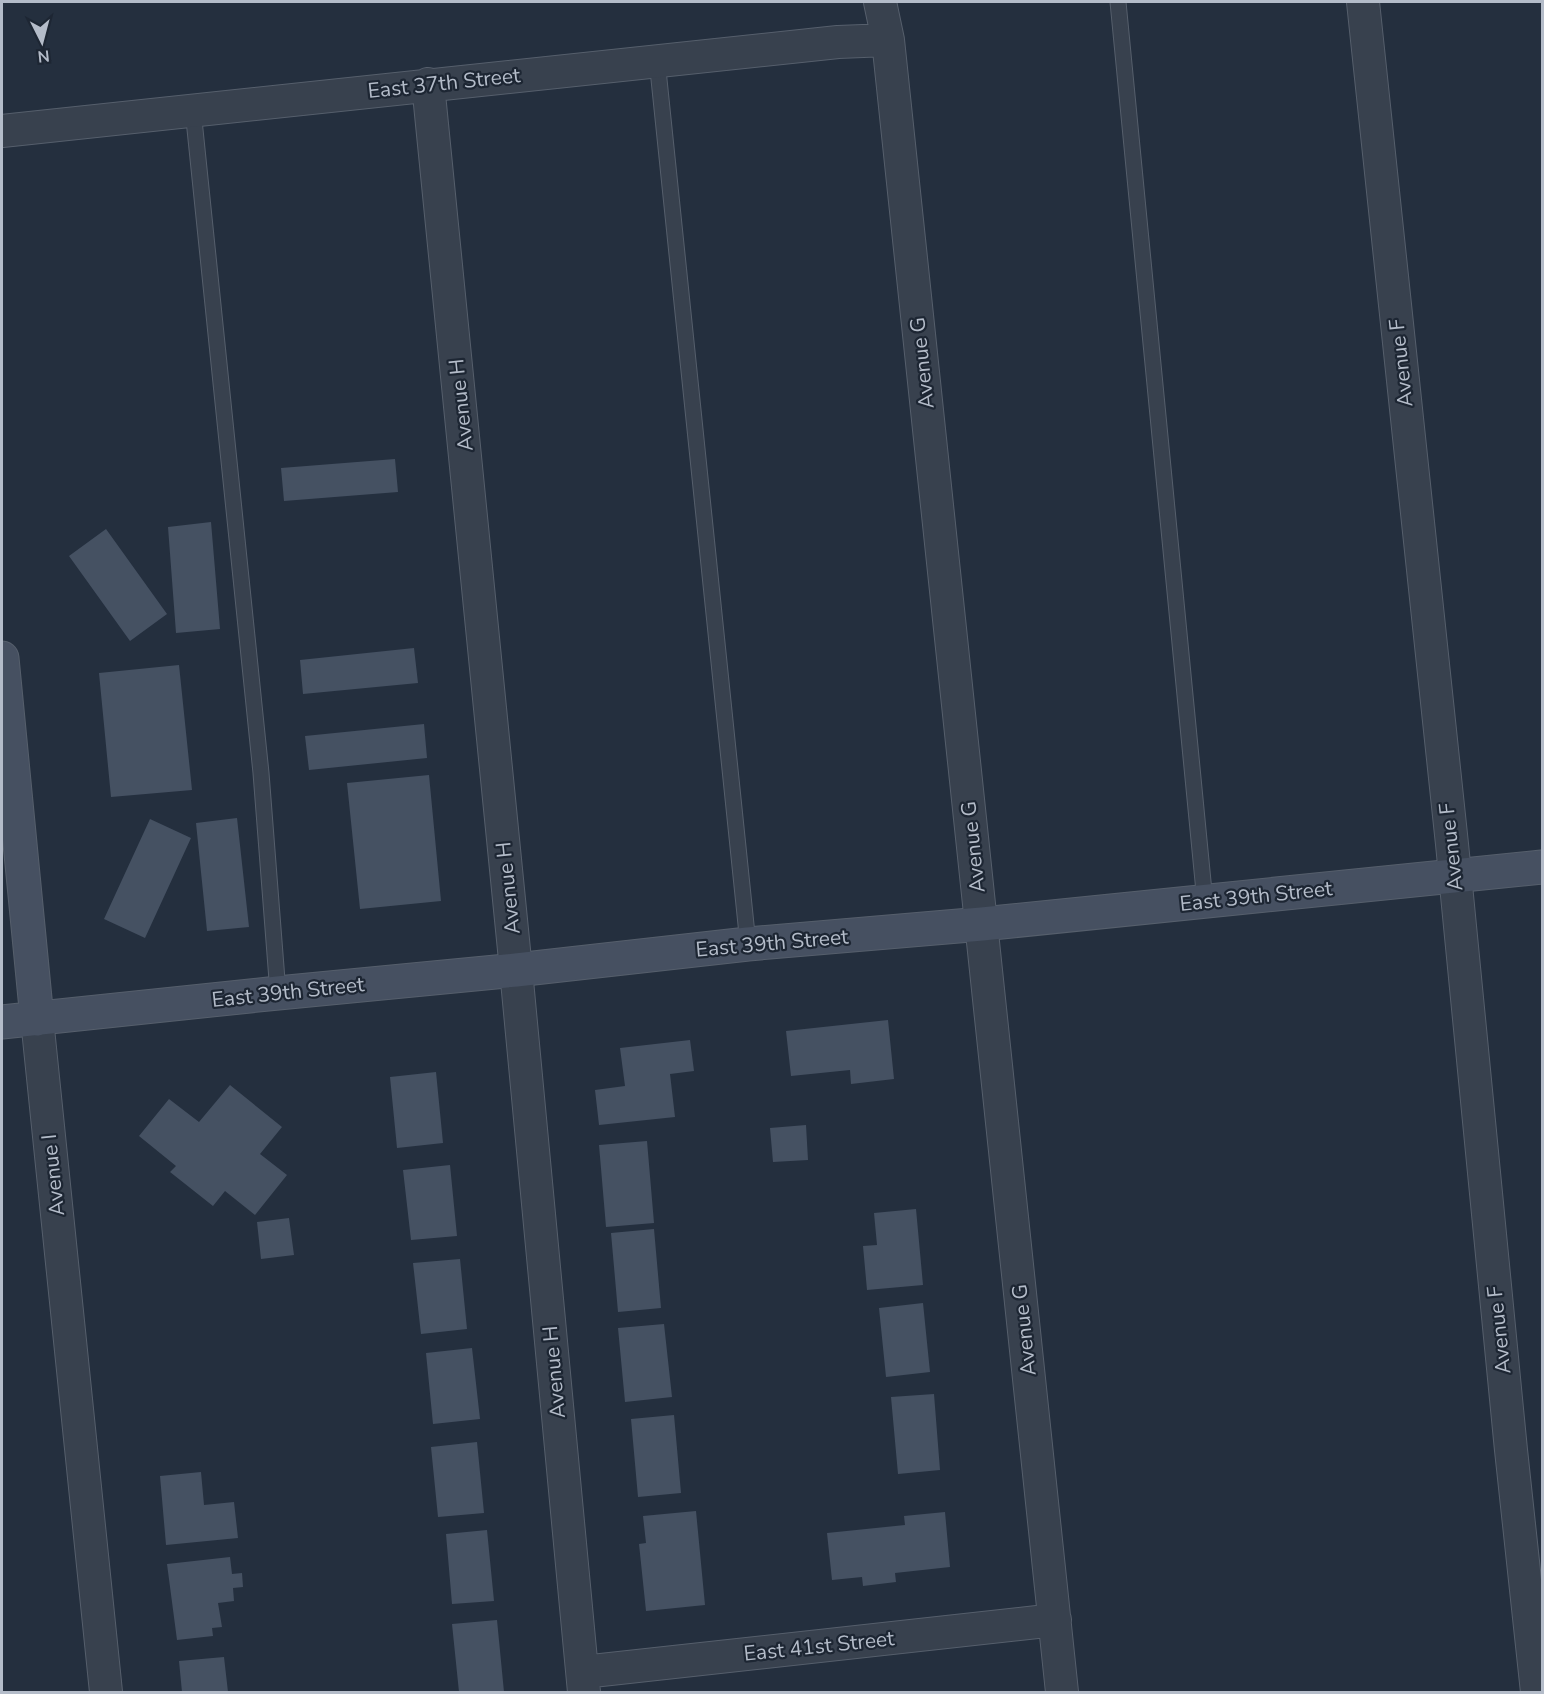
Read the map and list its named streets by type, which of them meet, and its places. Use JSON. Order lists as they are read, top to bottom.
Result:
{
  "streets": {
    "main road": ["East 39th Street", "Avenue I"],
    "street": [
      "East 37th Street",
      "Avenue G",
      "Avenue F",
      "Avenue H",
      "East 41st Street"
    ]
  },
  "crossings": [
    ["East 37th Street", "Avenue G"],
    ["East 37th Street", "Avenue H"],
    ["Avenue G", "East 39th Street"],
    ["Avenue G", "East 41st Street"],
    ["Avenue F", "East 39th Street"],
    ["Avenue H", "East 39th Street"],
    ["Avenue H", "East 41st Street"],
    ["East 39th Street", "Avenue I"]
  ],
  "north": "bottom"
}
